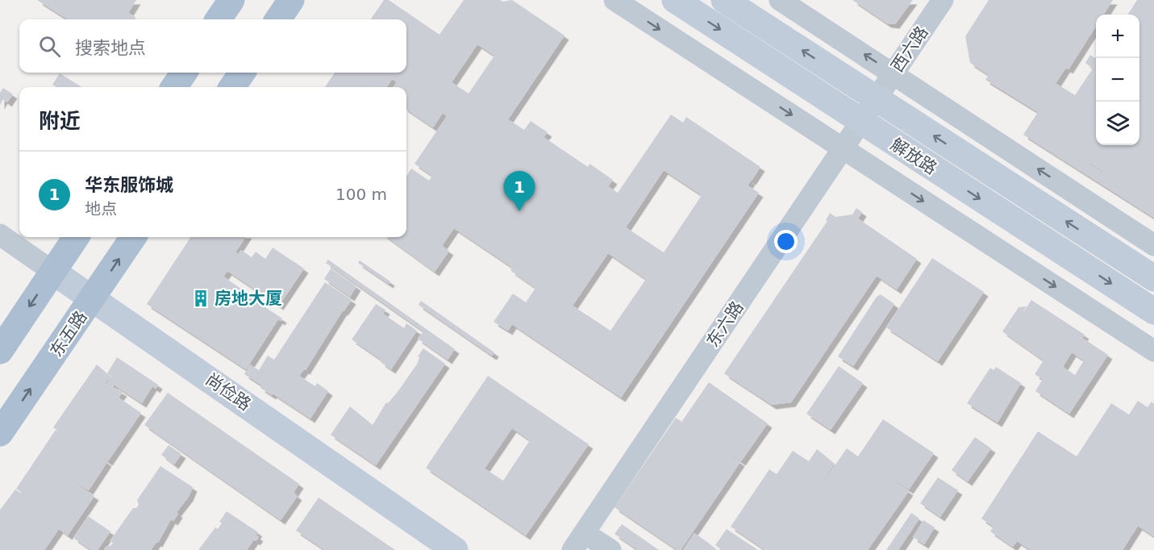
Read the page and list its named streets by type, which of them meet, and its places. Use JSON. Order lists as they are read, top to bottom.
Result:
{
  "streets": {
    "main road": ["解放路", "东五路", "尚俭路"],
    "street": ["西六路", "东六路"]
  },
  "crossings": [
    ["西六路", "解放路"],
    ["西六路", "东六路"],
    ["解放路", "东六路"],
    ["东五路", "尚俭路"]
  ],
  "places": {
    "building": ["房地大厦"]
  },
  "page": {
    "map_buttons": ["+", "−"],
    "search": "搜索地点",
    "heading": "附近",
    "list": [
      {
        "mark": "1",
        "name": "华东服饰城",
        "note": "地点",
        "value": "100 m"
      }
    ],
    "pins": "1"
  }
}
